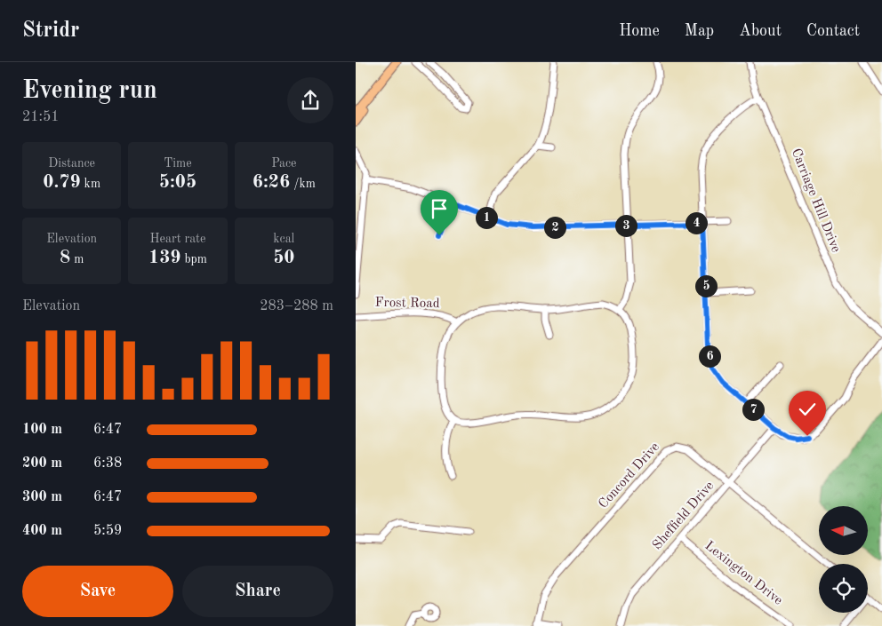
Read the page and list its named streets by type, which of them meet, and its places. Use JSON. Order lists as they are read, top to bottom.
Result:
{
  "streets": {
    "street": [
      "Carriage Hill Drive",
      "Frost Road",
      "Concord Drive",
      "Sheffield Drive",
      "Lexington Drive"
    ]
  },
  "crossings": [
    ["Concord Drive", "Sheffield Drive"],
    ["Sheffield Drive", "Lexington Drive"]
  ],
  "north": "left",
  "page": {
    "header": "Stridr",
    "nav": [
      "Home",
      "Map",
      "About",
      "Contact"
    ],
    "heading": ["Evening run", "21:51"],
    "stats": [
      ["Distance", "0.79 km"],
      ["Time", "5:05"],
      ["Pace", "6:26 /km"],
      ["Elevation", "8 m"],
      ["Heart rate", "139 bpm"],
      ["kcal", "50"]
    ],
    "pins": [
      "1",
      "4",
      "3",
      "2",
      "5",
      "6",
      "7"
    ],
    "chart": ["Elevation", "283–288 m"],
    "list": [
      {
        "name": "100 m",
        "note": "6:47"
      },
      {
        "name": "200 m",
        "note": "6:38"
      },
      {
        "name": "300 m",
        "note": "6:47"
      },
      {
        "name": "400 m",
        "note": "5:59"
      }
    ],
    "buttons": ["Save", "Share"]
  }
}
